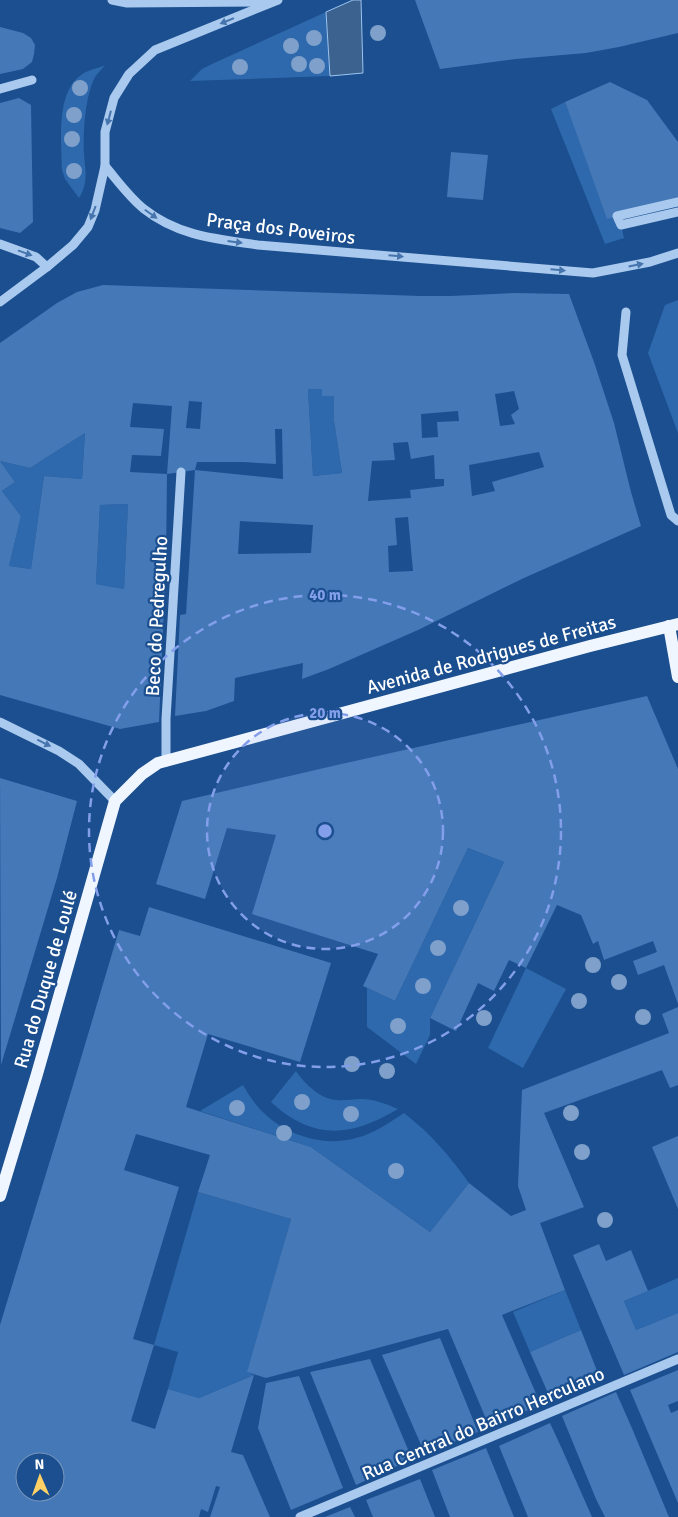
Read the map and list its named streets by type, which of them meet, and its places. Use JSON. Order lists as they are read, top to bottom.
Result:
{
  "streets": {
    "main road": ["Avenida de Rodrigues de Freitas", "Rua do Duque de Loulé"],
    "street": ["Praça dos Poveiros", "Beco do Pedregulho", "Rua Central do Bairro Herculano"]
  },
  "crossings": [
    ["Beco do Pedregulho", "Avenida de Rodrigues de Freitas"],
    ["Avenida de Rodrigues de Freitas", "Rua do Duque de Loulé"]
  ],
  "one_way": ["Praça dos Poveiros"],
  "north": "top",
  "rings": ["40 m", "20 m"]
}
